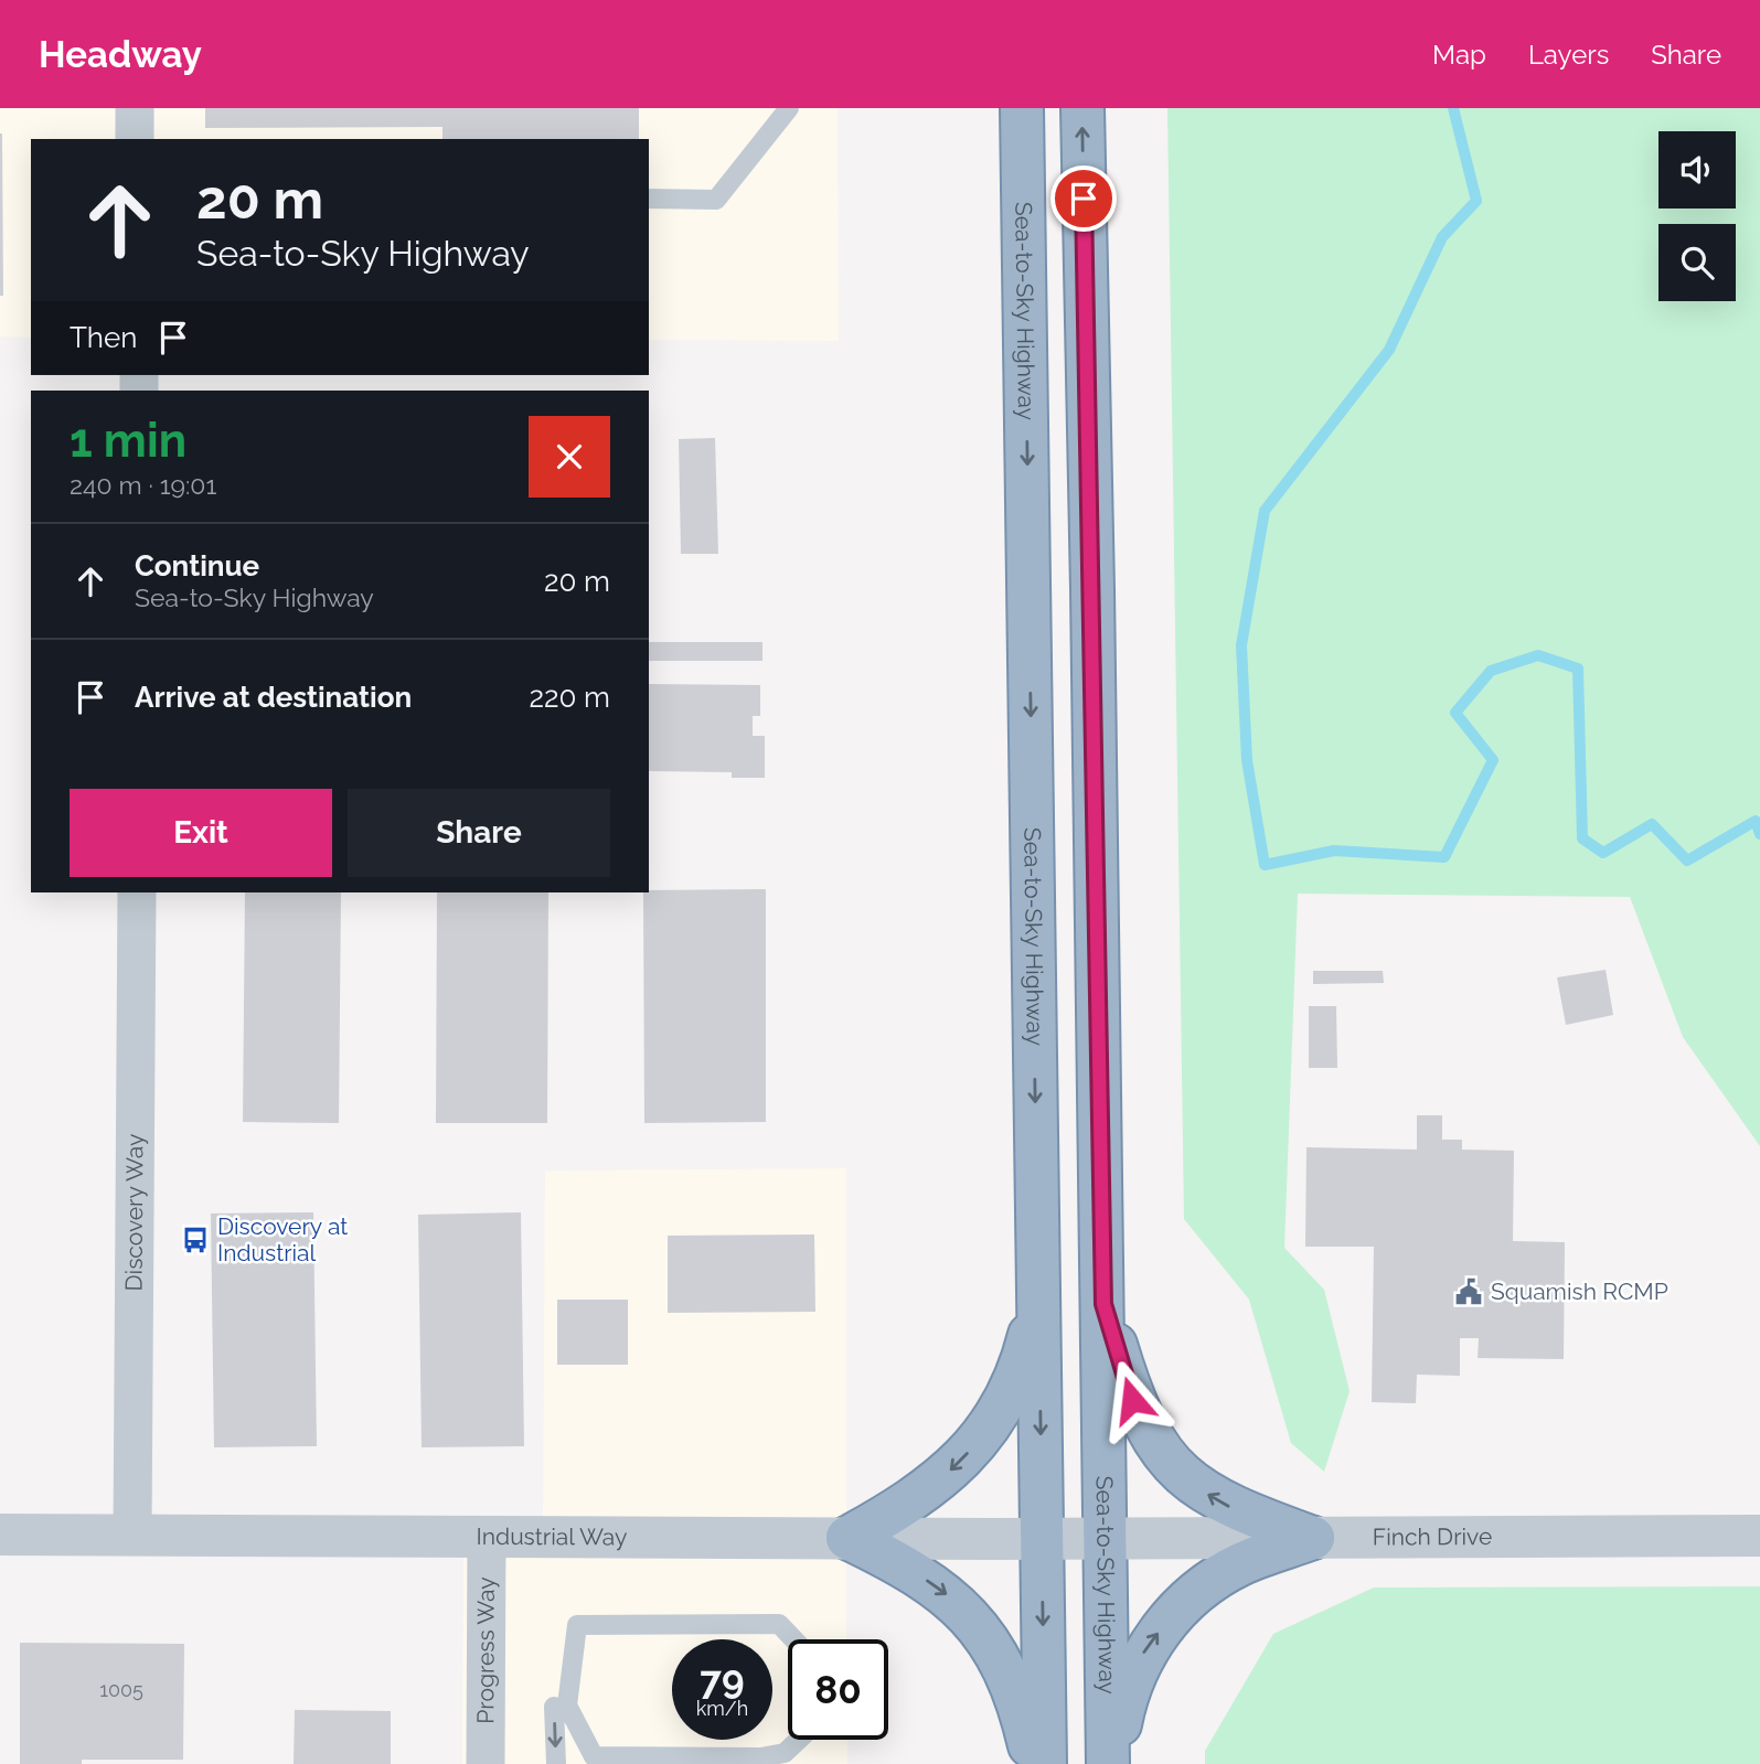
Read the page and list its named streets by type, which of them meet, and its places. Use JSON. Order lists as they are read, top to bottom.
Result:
{
  "streets": {
    "highway": ["Sea-to-Sky Highway"],
    "street": [
      "Discovery Way",
      "Industrial Way",
      "Finch Drive",
      "Progress Way"
    ]
  },
  "crossings": [
    ["Sea-to-Sky Highway", "Industrial Way"],
    ["Sea-to-Sky Highway", "Finch Drive"],
    ["Discovery Way", "Industrial Way"],
    ["Industrial Way", "Finch Drive"],
    ["Industrial Way", "Progress Way"]
  ],
  "places": {
    "bus stop": ["Discovery at Industrial"],
    "public building": ["Squamish RCMP"]
  },
  "house_numbers": ["1005"],
  "page": {
    "header": "Headway",
    "nav": ["Map", "Layers", "Share"],
    "turn": ["20 m", "Sea-to-Sky Highway"],
    "then": "Then",
    "heading": ["1 min", "240 m · 19:01"],
    "list": [
      {
        "name": "Continue",
        "note": "Sea-to-Sky Highway",
        "value": "20 m"
      },
      {
        "name": "Arrive at destination",
        "value": "220 m"
      }
    ],
    "buttons": ["Exit", "Share"],
    "speed": "79 km/h",
    "limit": "80"
  }
}
